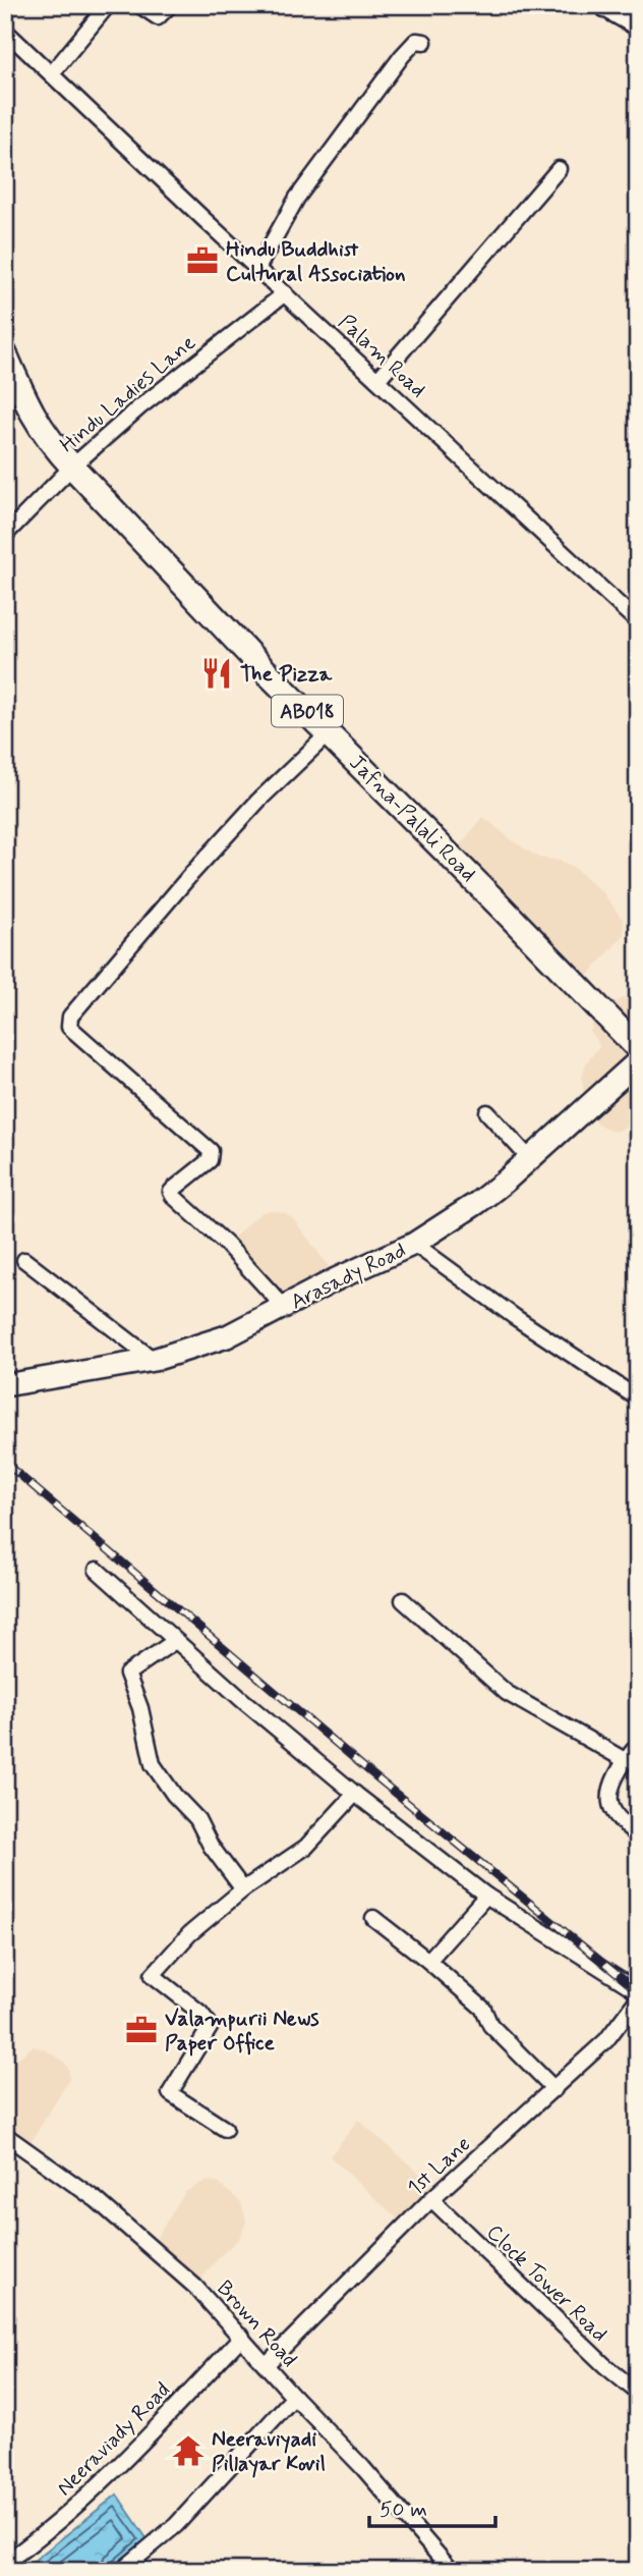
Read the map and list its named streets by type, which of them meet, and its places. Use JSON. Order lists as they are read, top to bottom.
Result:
{
  "streets": {
    "main road": ["AB018", "Jafna-Palali Road", "Arasady Road"],
    "street": [
      "Palam Road",
      "Hindu Ladies Lane",
      "1st Lane",
      "Clock Tower Road",
      "Brown Road",
      "Neeraviady Road"
    ]
  },
  "crossings": [
    ["Palam Road", "Hindu Ladies Lane"],
    ["Hindu Ladies Lane", "Jafna-Palali Road"],
    ["1st Lane", "Clock Tower Road"],
    ["1st Lane", "Brown Road"],
    ["Brown Road", "Neeraviady Road"]
  ],
  "places": {
    "office": ["Hindu Buddhist Cultural Association", "Valampurii News Paper Office"],
    "restaurant": ["The Pizza"],
    "temple": ["Neeraviyadi Pillayar Kovil"]
  },
  "scale_bar": "50 m"
}
